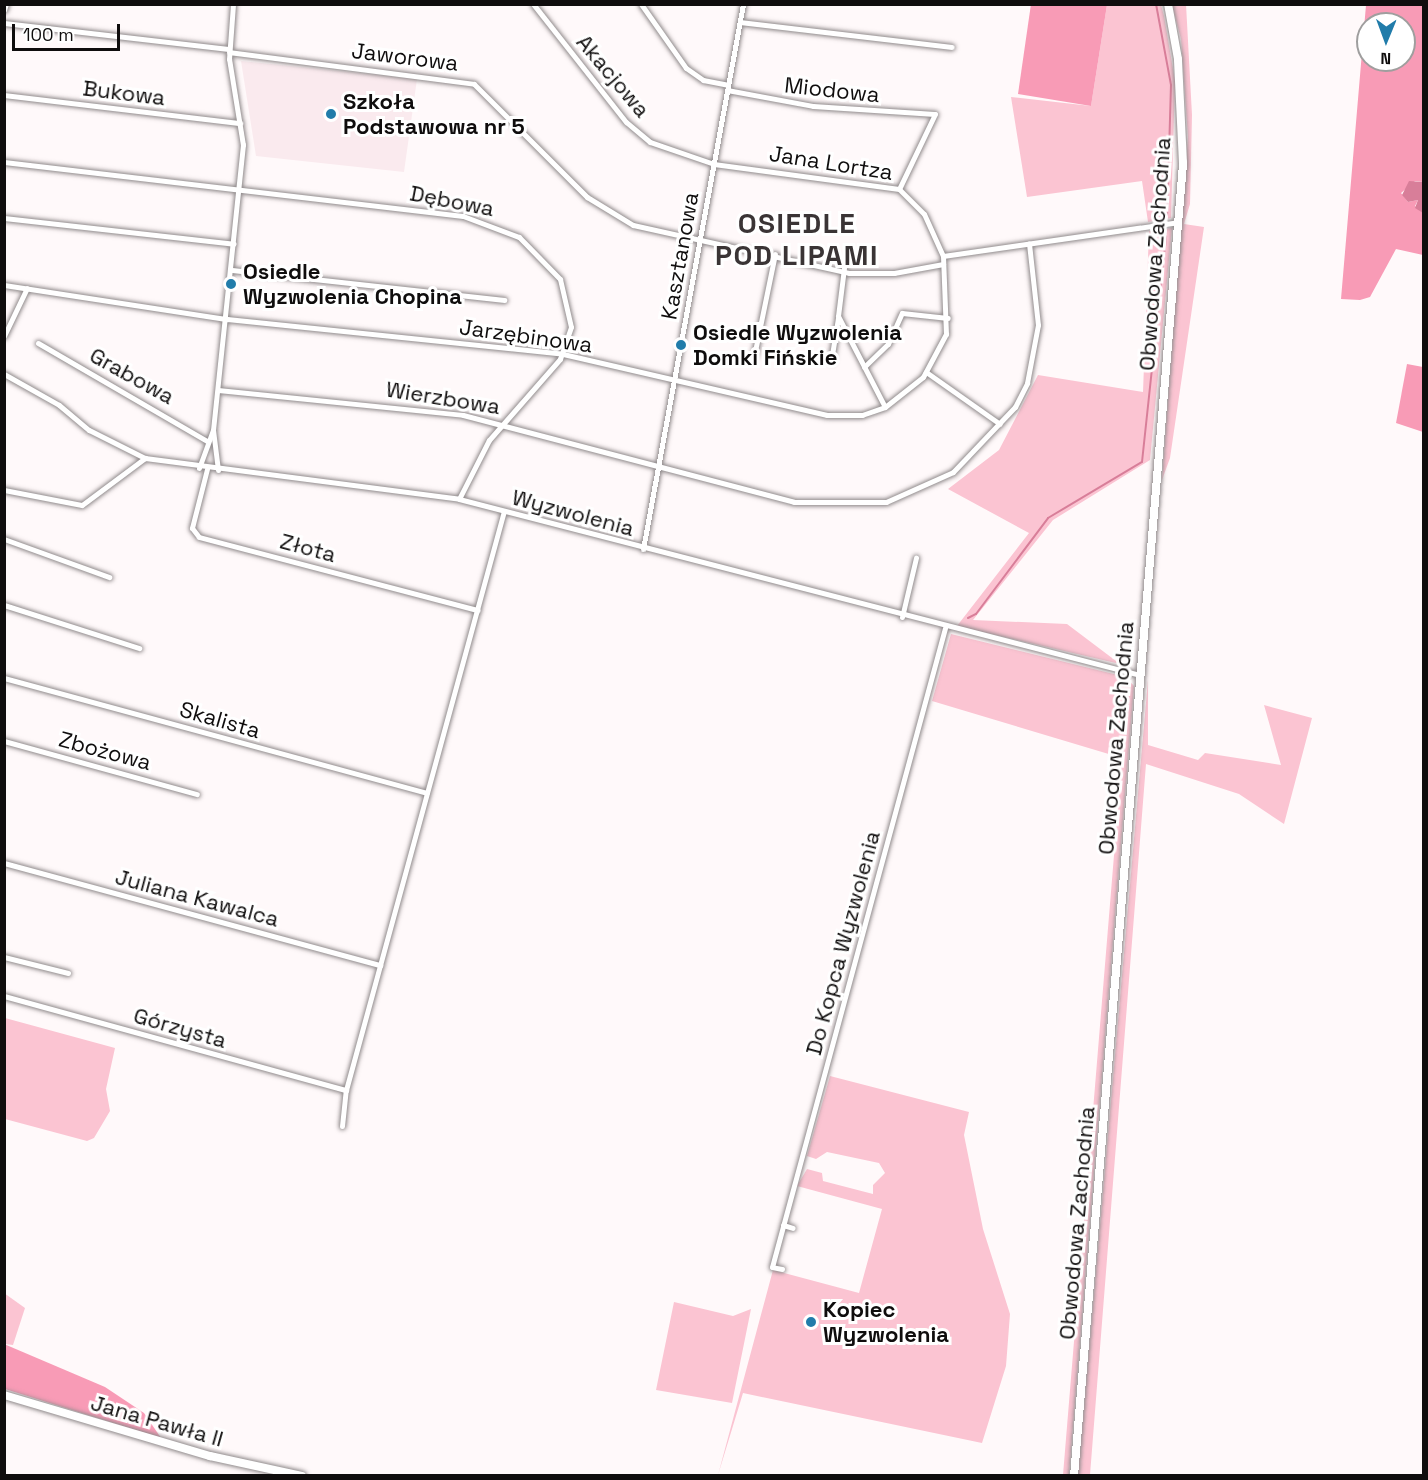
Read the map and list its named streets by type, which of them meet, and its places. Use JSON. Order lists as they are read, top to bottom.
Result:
{
  "streets": {
    "main road": ["Obwodowa Zachodnia", "Jana Pawła II"],
    "street": [
      "Jaworowa",
      "Akacjowa",
      "Miodowa",
      "Bukowa",
      "Jana Lortza",
      "Dębowa",
      "Kasztanowa",
      "Jarzębinowa",
      "Grabowa",
      "Wierzbowa",
      "Wyzwolenia",
      "Złota",
      "Skalista",
      "Zbożowa",
      "Juliana Kawalca",
      "Do Kopca Wyzwolenia",
      "Górzysta"
    ]
  },
  "crossings": [
    ["Jaworowa", "Kasztanowa"],
    ["Akacjowa", "Jana Lortza"],
    ["Akacjowa", "Kasztanowa"],
    ["Miodowa", "Jana Lortza"],
    ["Miodowa", "Kasztanowa"],
    ["Jana Lortza", "Kasztanowa"],
    ["Dębowa", "Jarzębinowa"],
    ["Obwodowa Zachodnia", "Wyzwolenia"],
    ["Kasztanowa", "Jarzębinowa"],
    ["Kasztanowa", "Wierzbowa"],
    ["Kasztanowa", "Wyzwolenia"],
    ["Wyzwolenia", "Złota"],
    ["Wyzwolenia", "Do Kopca Wyzwolenia"]
  ],
  "districts": ["OSIEDLE POD LIPAMI"],
  "places": [
    "Szkoła Podstawowa nr 5",
    "Osiedle Wyzwolenia Chopina",
    "Osiedle Wyzwolenia Domki Fińskie",
    "Kopiec Wyzwolenia"
  ],
  "scale_bar": "100 m",
  "north": "bottom"
}
